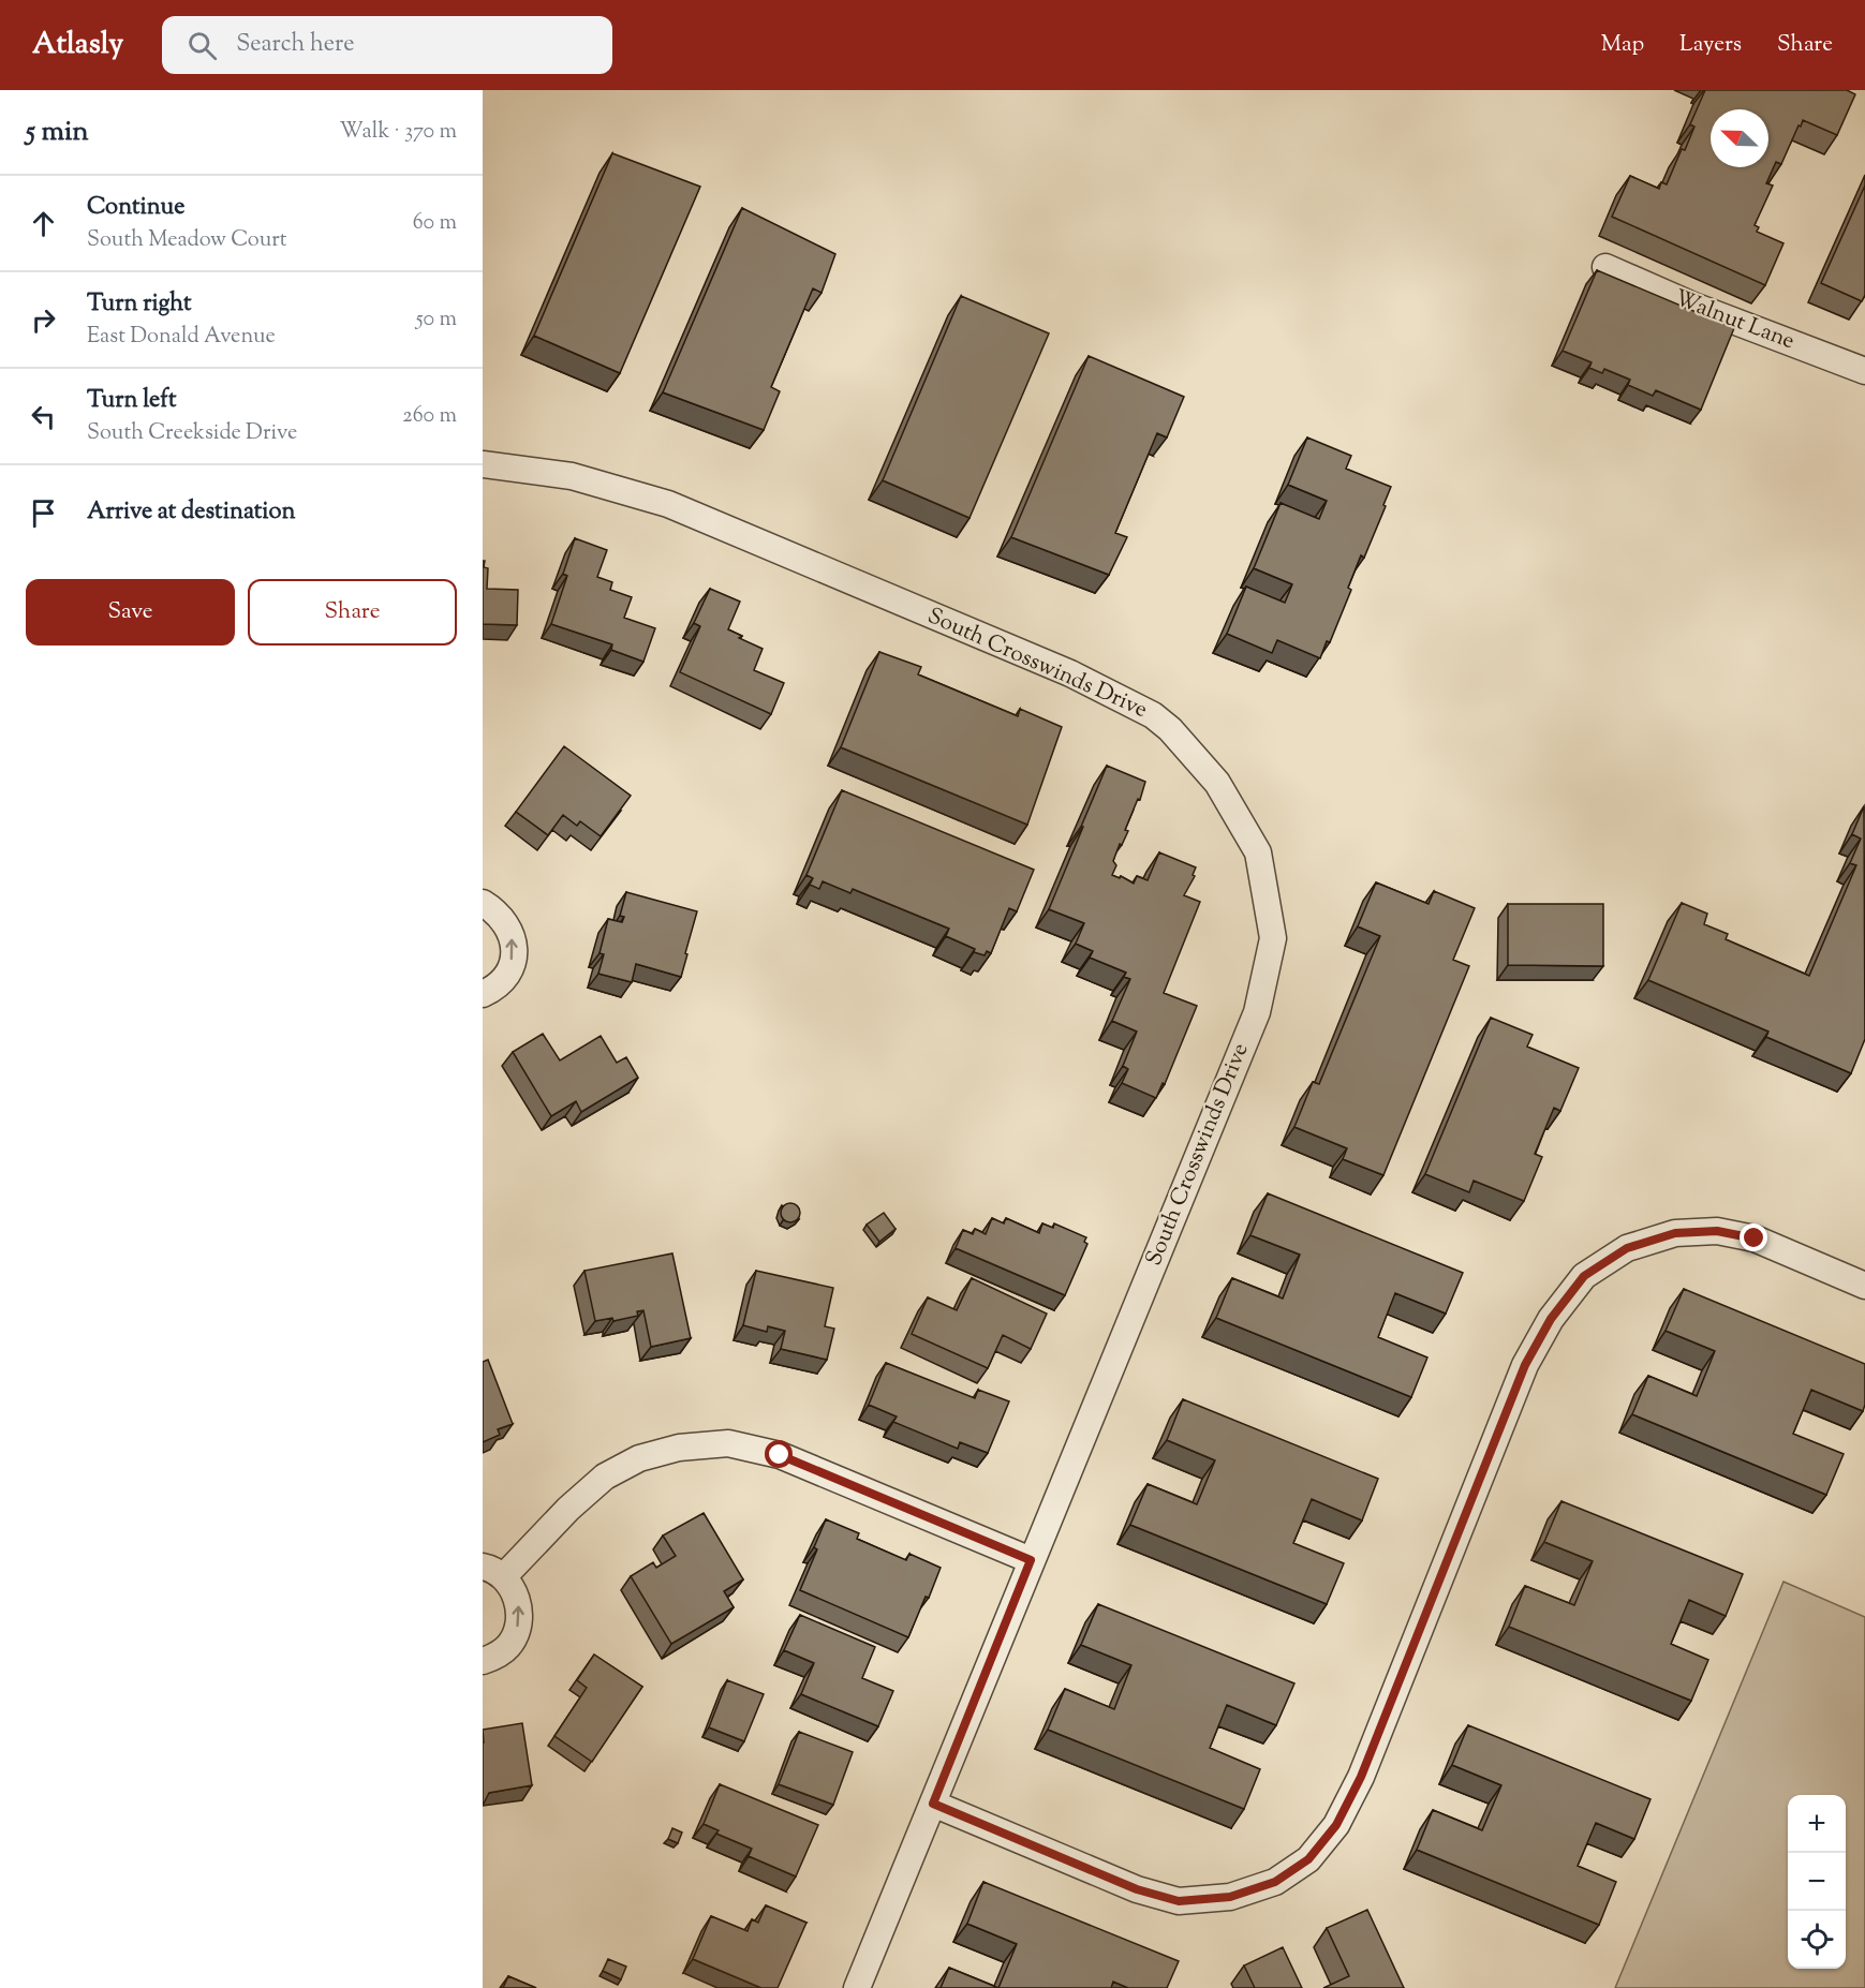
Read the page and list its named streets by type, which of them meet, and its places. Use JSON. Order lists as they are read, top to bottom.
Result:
{
  "streets": {
    "street": ["Walnut Lane", "South Crosswinds Drive"]
  },
  "north": "top left",
  "page": {
    "header": "Atlasly",
    "search": "Search here",
    "nav": ["Map", "Layers", "Share"],
    "heading": ["5 min", "Walk · 370 m"],
    "list": [
      ["Continue", "South Meadow Court", "60 m"],
      ["Turn right", "East Donald Avenue", "50 m"],
      ["Turn left", "South Creekside Drive", "260 m"],
      "Arrive at destination"
    ],
    "buttons": ["Save", "Share"],
    "map_buttons": ["+", "−"]
  }
}
